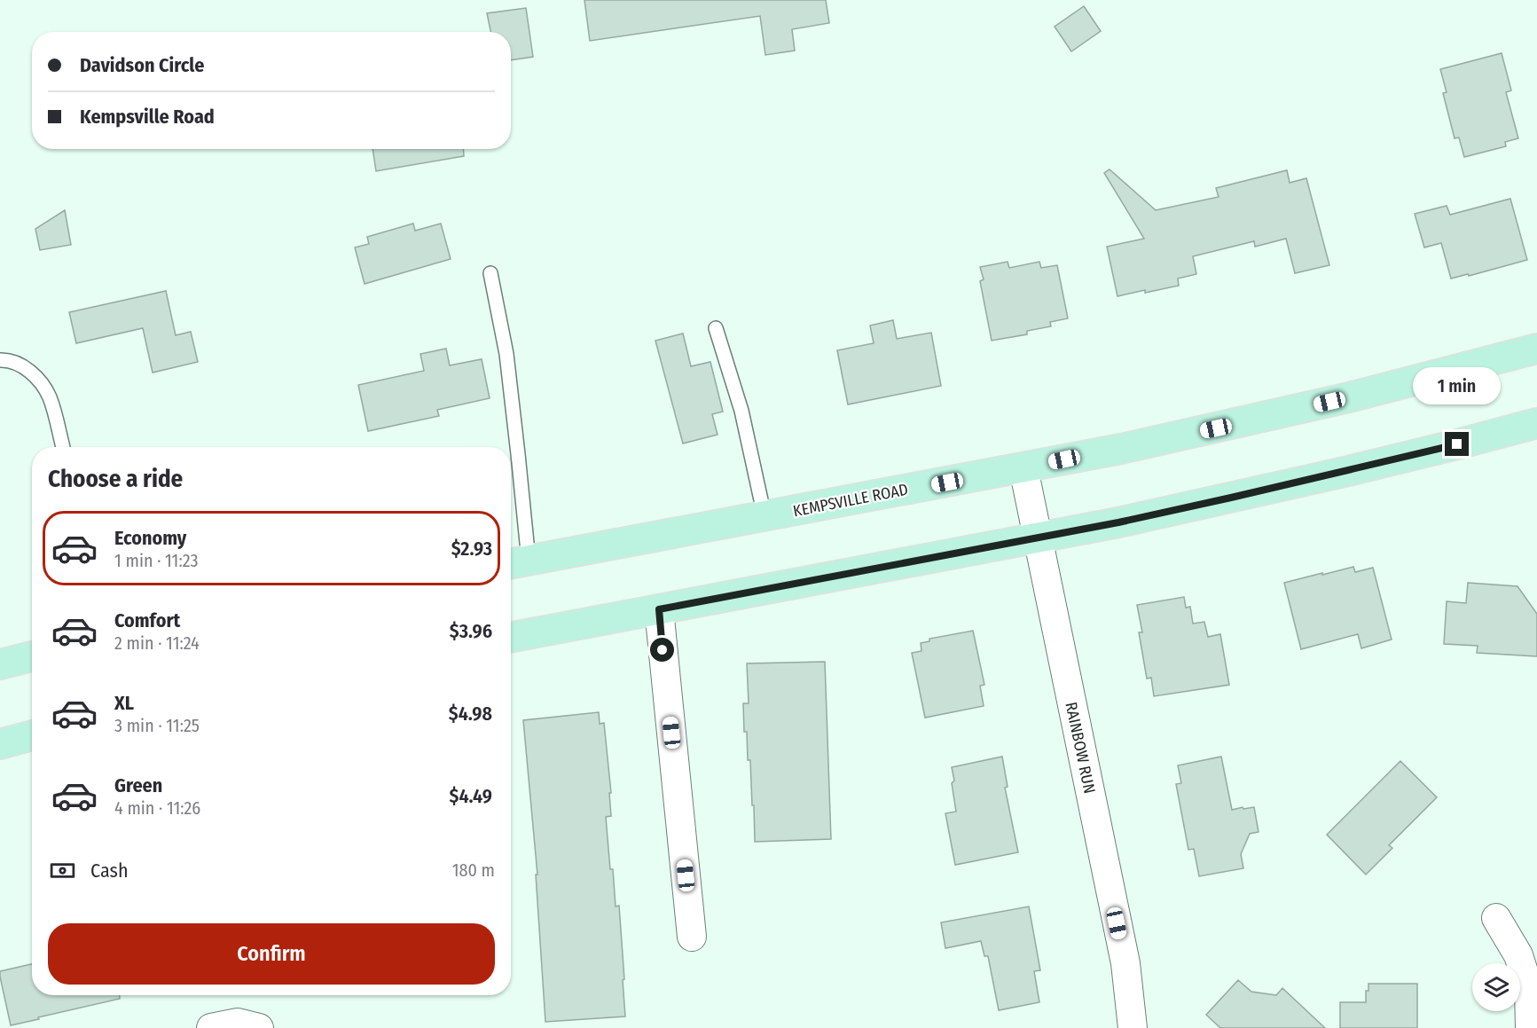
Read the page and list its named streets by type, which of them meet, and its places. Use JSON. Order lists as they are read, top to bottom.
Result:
{
  "streets": {
    "main road": ["KEMPSVILLE ROAD"],
    "street": ["RAINBOW RUN"]
  },
  "crossings": [
    ["KEMPSVILLE ROAD", "RAINBOW RUN"]
  ],
  "page": {
    "banner": ["Davidson Circle", "Kempsville Road"],
    "bubble": "1 min",
    "heading": "Choose a ride",
    "list": [
      {
        "name": "Economy",
        "note": "1 min · 11:23",
        "value": "$2.93"
      },
      {
        "name": "Comfort",
        "note": "2 min · 11:24",
        "value": "$3.96"
      },
      {
        "name": "XL",
        "note": "3 min · 11:25",
        "value": "$4.98"
      },
      {
        "name": "Green",
        "note": "4 min · 11:26",
        "value": "$4.49"
      }
    ],
    "pay": ["Cash", "180 m"],
    "buttons": "Confirm"
  }
}
